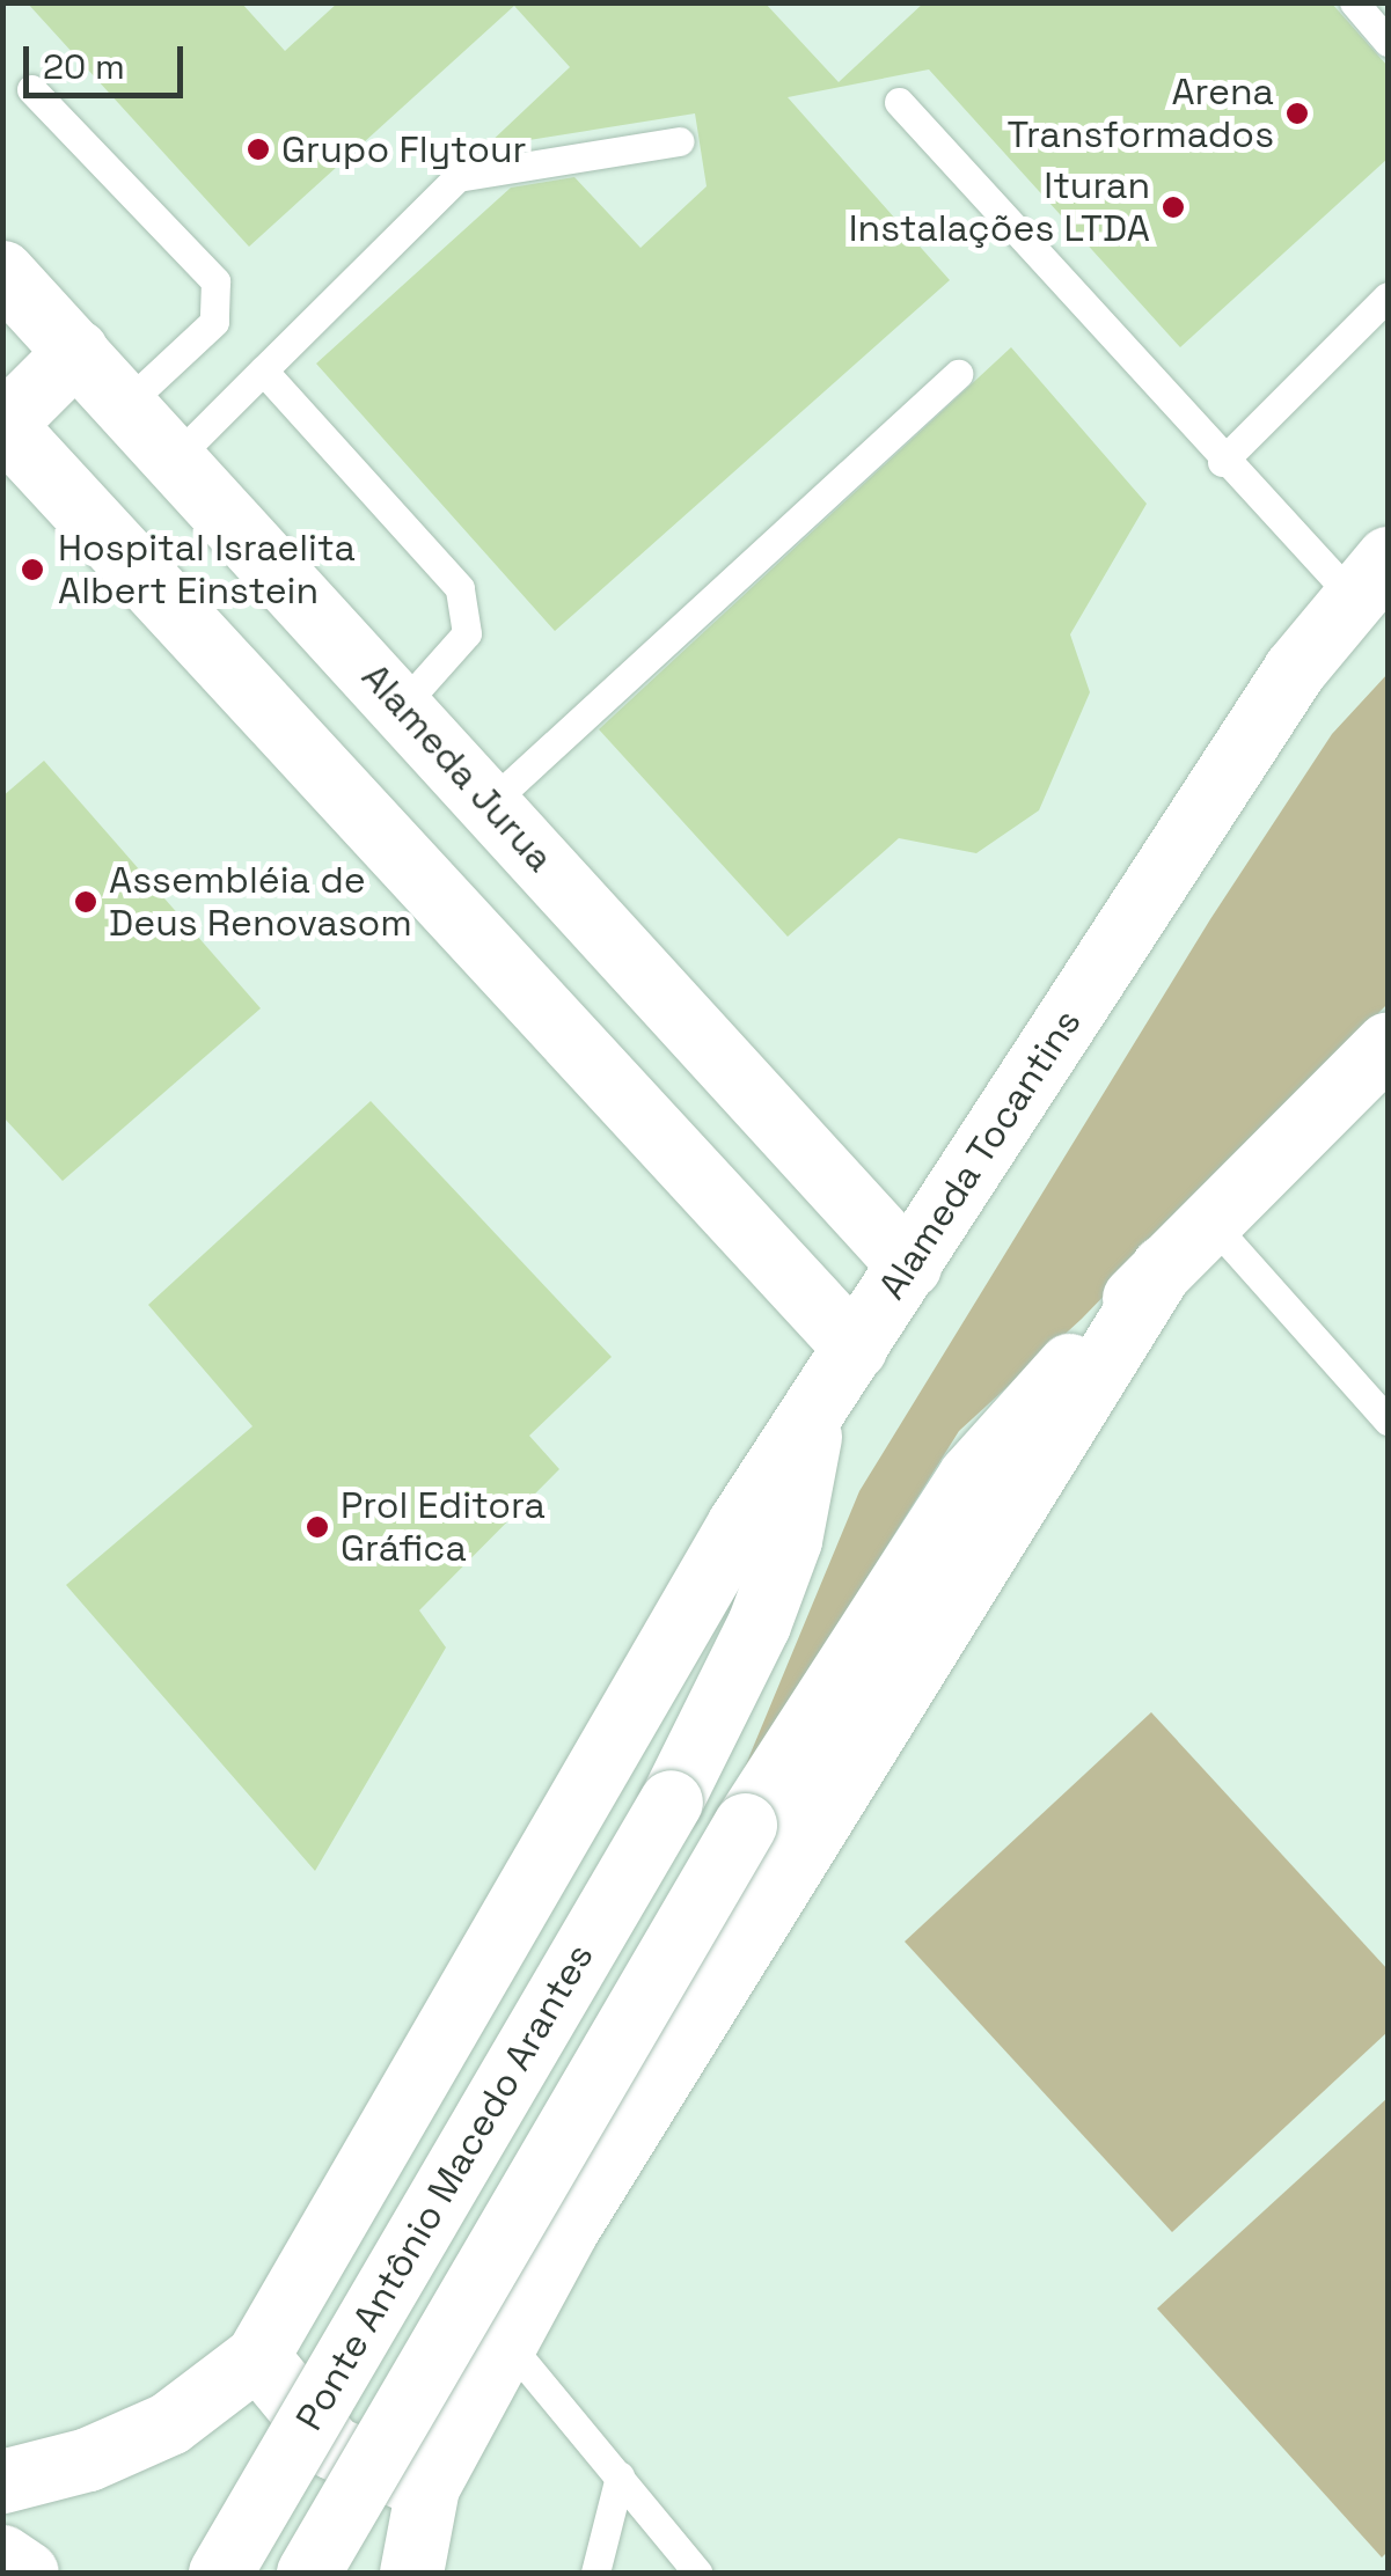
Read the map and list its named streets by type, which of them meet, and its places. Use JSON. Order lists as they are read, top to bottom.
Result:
{
  "streets": {
    "main road": ["Alameda Jurua", "Alameda Tocantins", "Ponte Antônio Macedo Arantes"]
  },
  "crossings": [
    ["Alameda Jurua", "Alameda Tocantins"],
    ["Alameda Tocantins", "Ponte Antônio Macedo Arantes"]
  ],
  "places": [
    "Arena Transformados",
    "Grupo Flytour",
    "Ituran Instalações LTDA",
    "Hospital Israelita Albert Einstein",
    "Assembléia de Deus Renovasom",
    "Prol Editora Gráfica"
  ],
  "scale_bar": "20 m"
}
